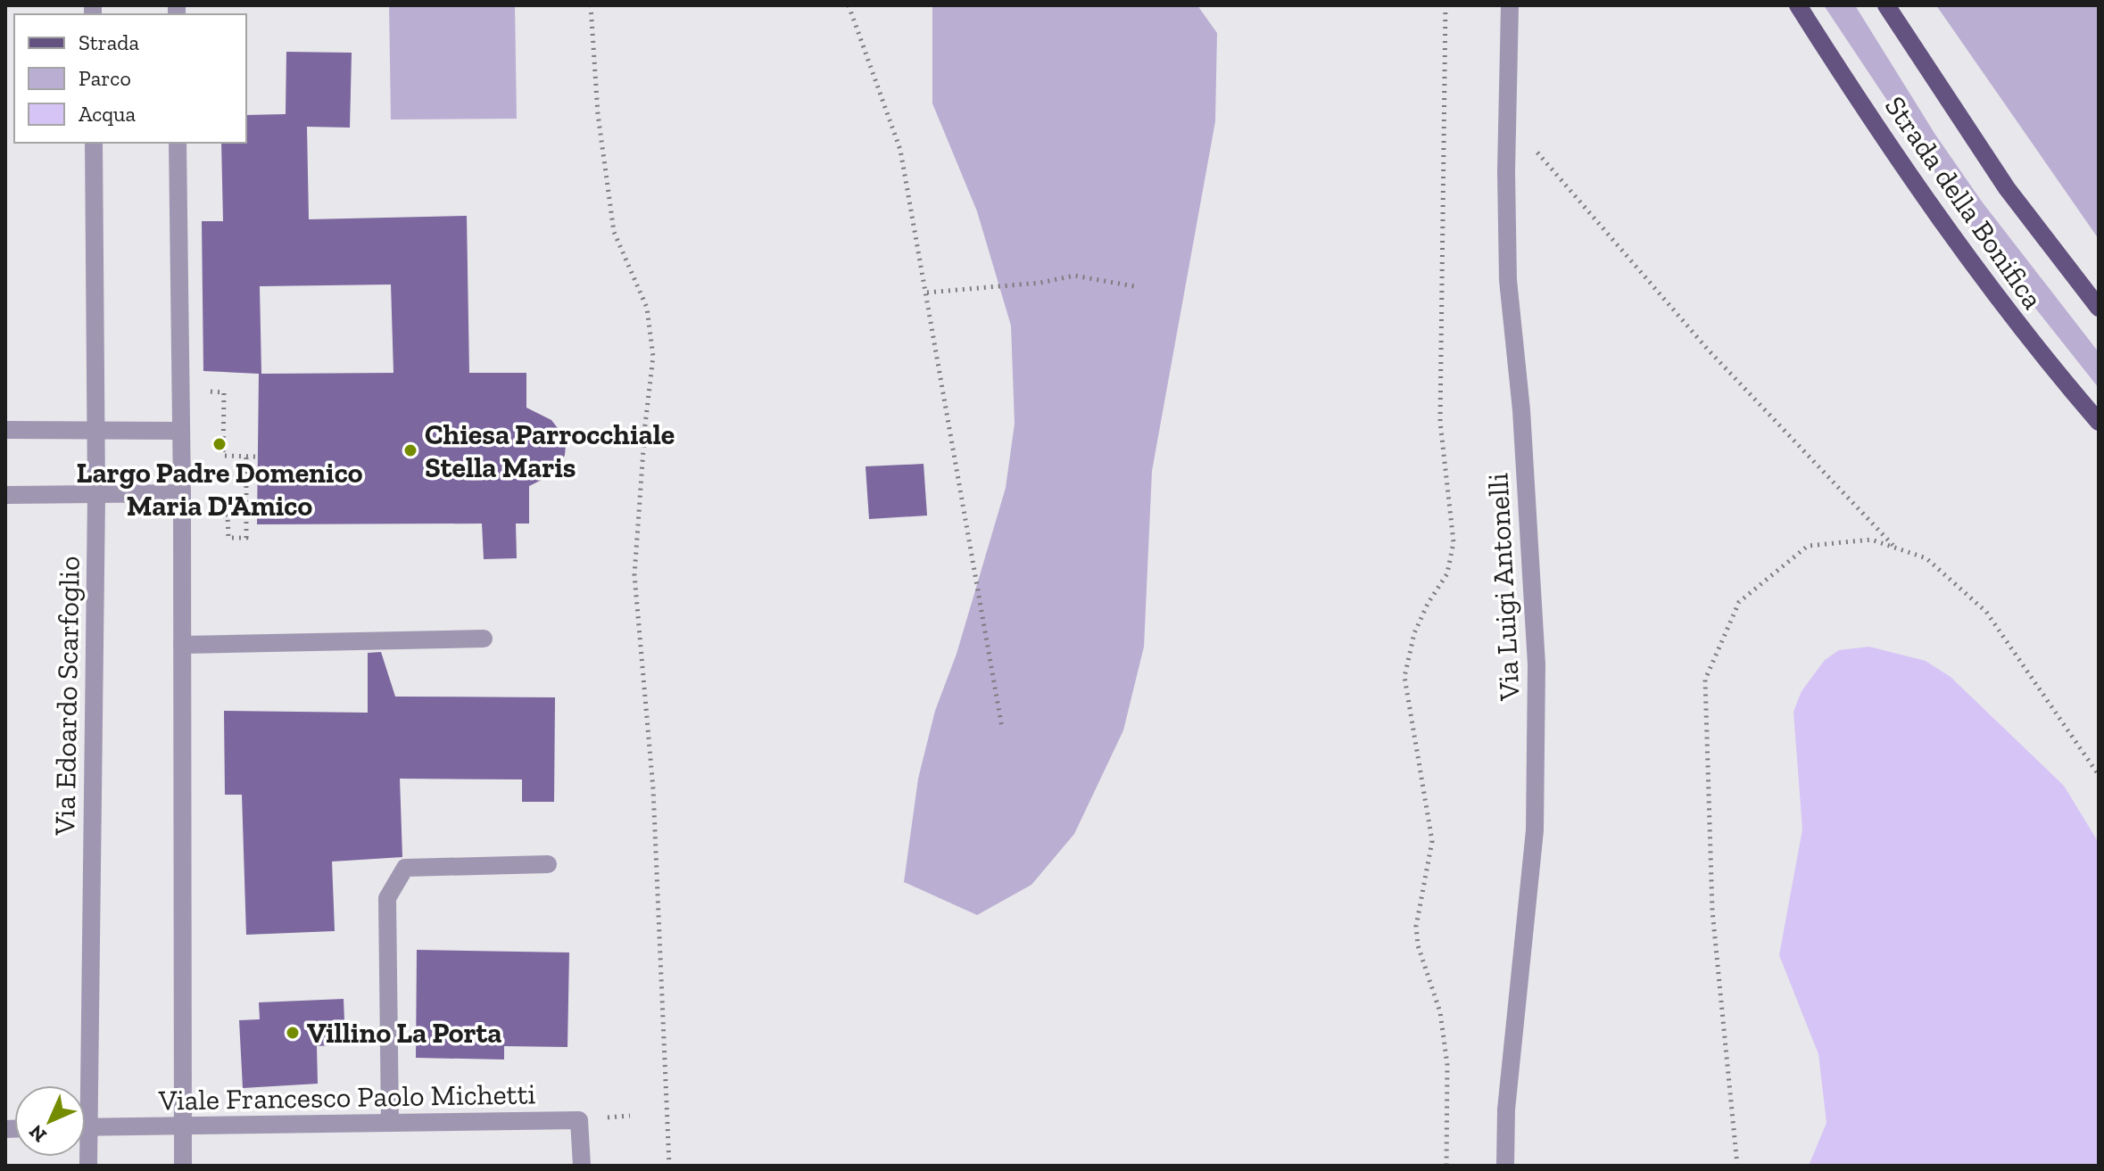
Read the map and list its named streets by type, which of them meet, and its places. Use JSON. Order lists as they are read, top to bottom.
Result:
{
  "streets": {
    "main road": ["Strada della Bonifica"],
    "street": ["Via Luigi Antonelli", "Via Edoardo Scarfoglio", "Viale Francesco Paolo Michetti"]
  },
  "places": ["Largo Padre Domenico Maria D'Amico", "Chiesa Parrocchiale Stella Maris", "Villino La Porta"],
  "legend": ["Strada", "Parco", "Acqua"],
  "north": "bottom left"
}
